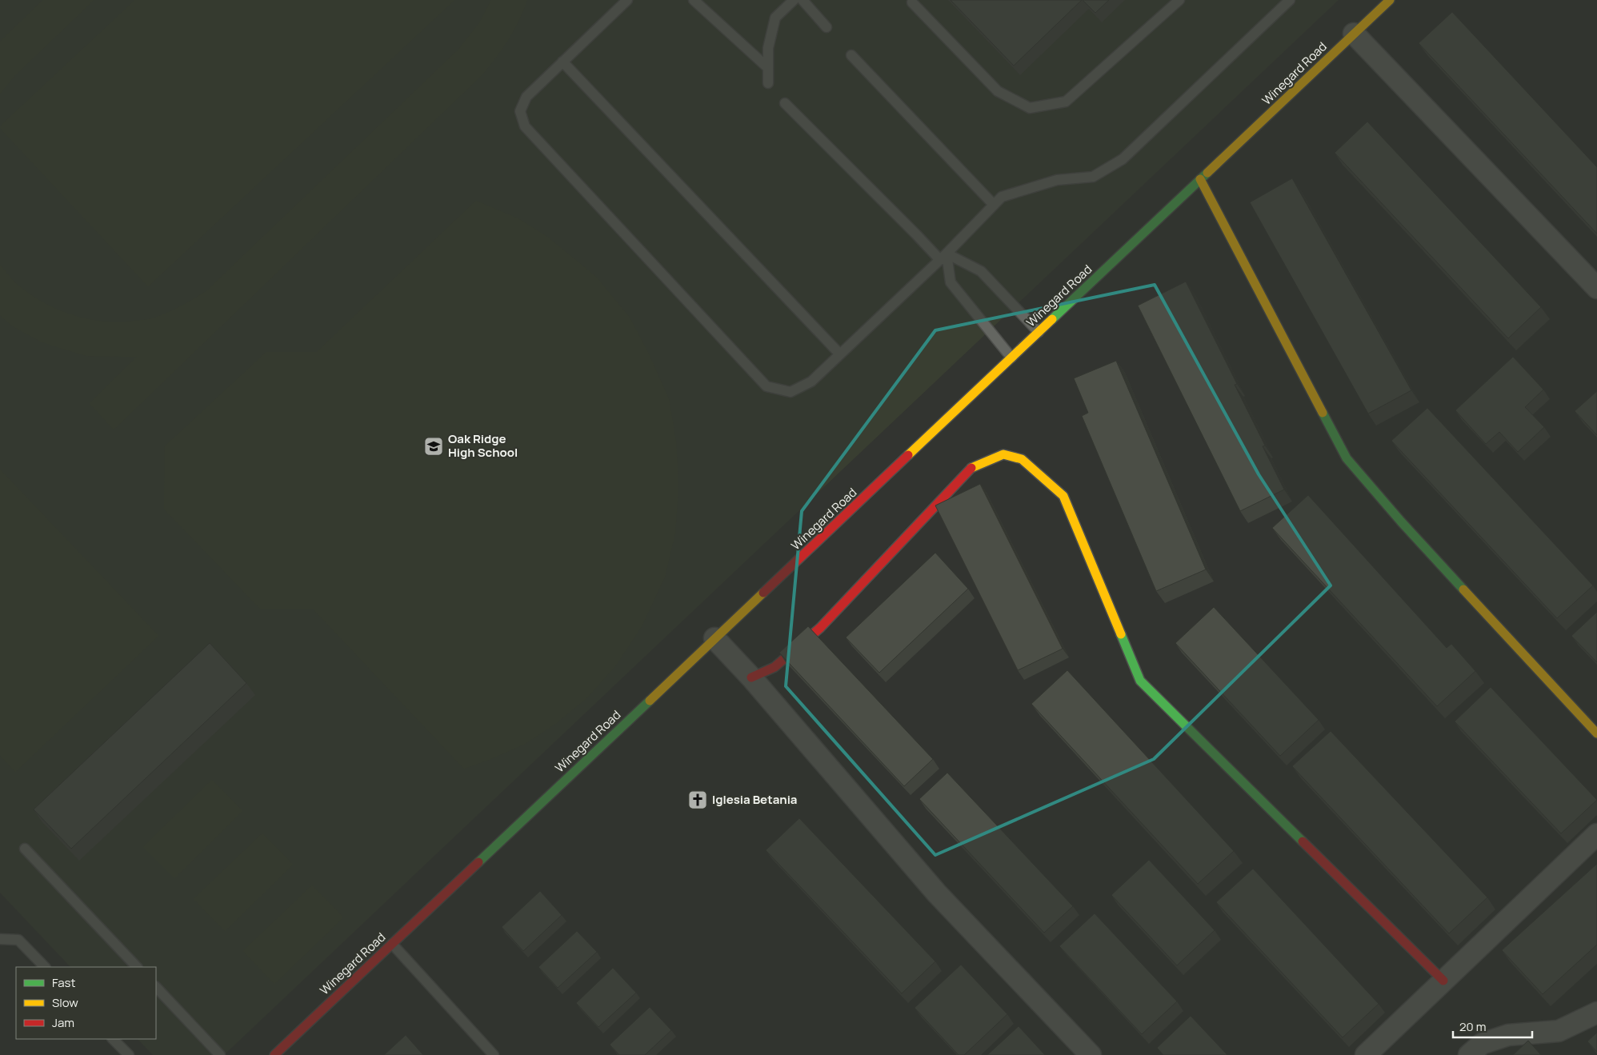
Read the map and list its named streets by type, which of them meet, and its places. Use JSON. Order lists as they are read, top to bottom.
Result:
{
  "streets": {
    "street": ["Winegard Road"]
  },
  "places": {
    "school or university": ["Oak Ridge High School"],
    "church": ["Iglesia Betania"]
  },
  "legend": ["Fast", "Slow", "Jam"],
  "scale_bar": "20 m"
}
